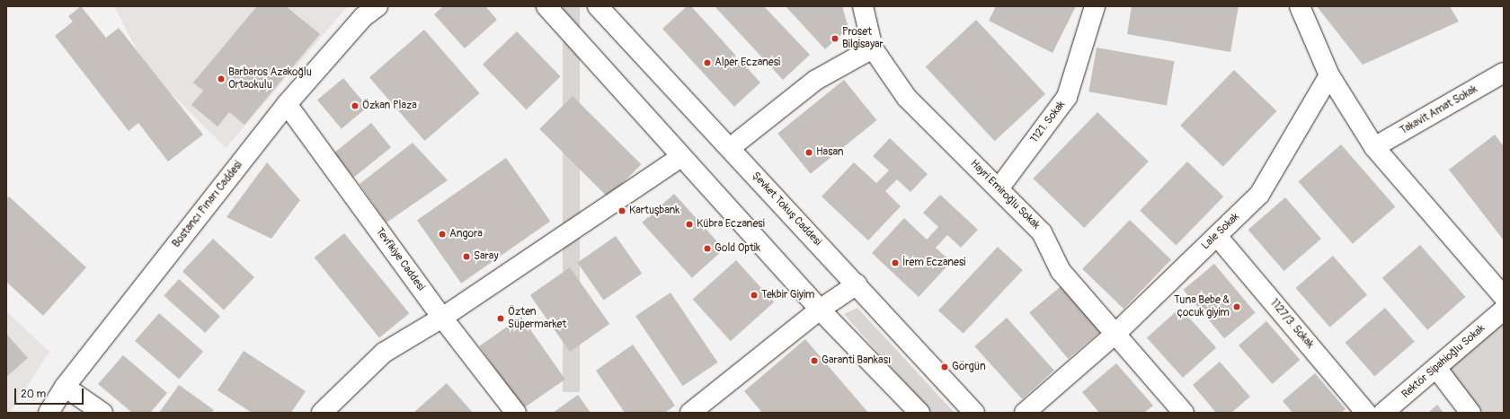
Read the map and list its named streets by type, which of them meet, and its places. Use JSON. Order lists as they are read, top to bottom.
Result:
{
  "streets": {
    "street": [
      "Takavit Amat Sokak",
      "1121. Sokak",
      "Hayri Emiroğlu Sokak",
      "Bostancı Pınarı Caddesi",
      "Şevket Tokuş Caddesi",
      "Lale Sokak",
      "Tevfikiye Caddesi",
      "1127/3. Sokak",
      "Rektör Sipahioğlu Sokak"
    ]
  },
  "crossings": [
    ["1121. Sokak", "Hayri Emiroğlu Sokak"],
    ["Hayri Emiroğlu Sokak", "Lale Sokak"],
    ["Bostancı Pınarı Caddesi", "Tevfikiye Caddesi"],
    ["Lale Sokak", "1127/3. Sokak"]
  ],
  "places": [
    "Proset Bilgisayar",
    "Alper Eczanesi",
    "Barbaros Azakoğlu Ortaokulu",
    "Özkan Plaza",
    "Hasan",
    "Kartuşbank",
    "Kübra Eczanesi",
    "Angora",
    "Gold Optik",
    "Saray",
    "İrem Eczanesi",
    "Tekbir Giyim",
    "Tuna Bebe & çocuk giyim",
    "Özten Süpermarket",
    "Garanti Bankası",
    "Görgün"
  ],
  "scale_bar": "20 m"
}
